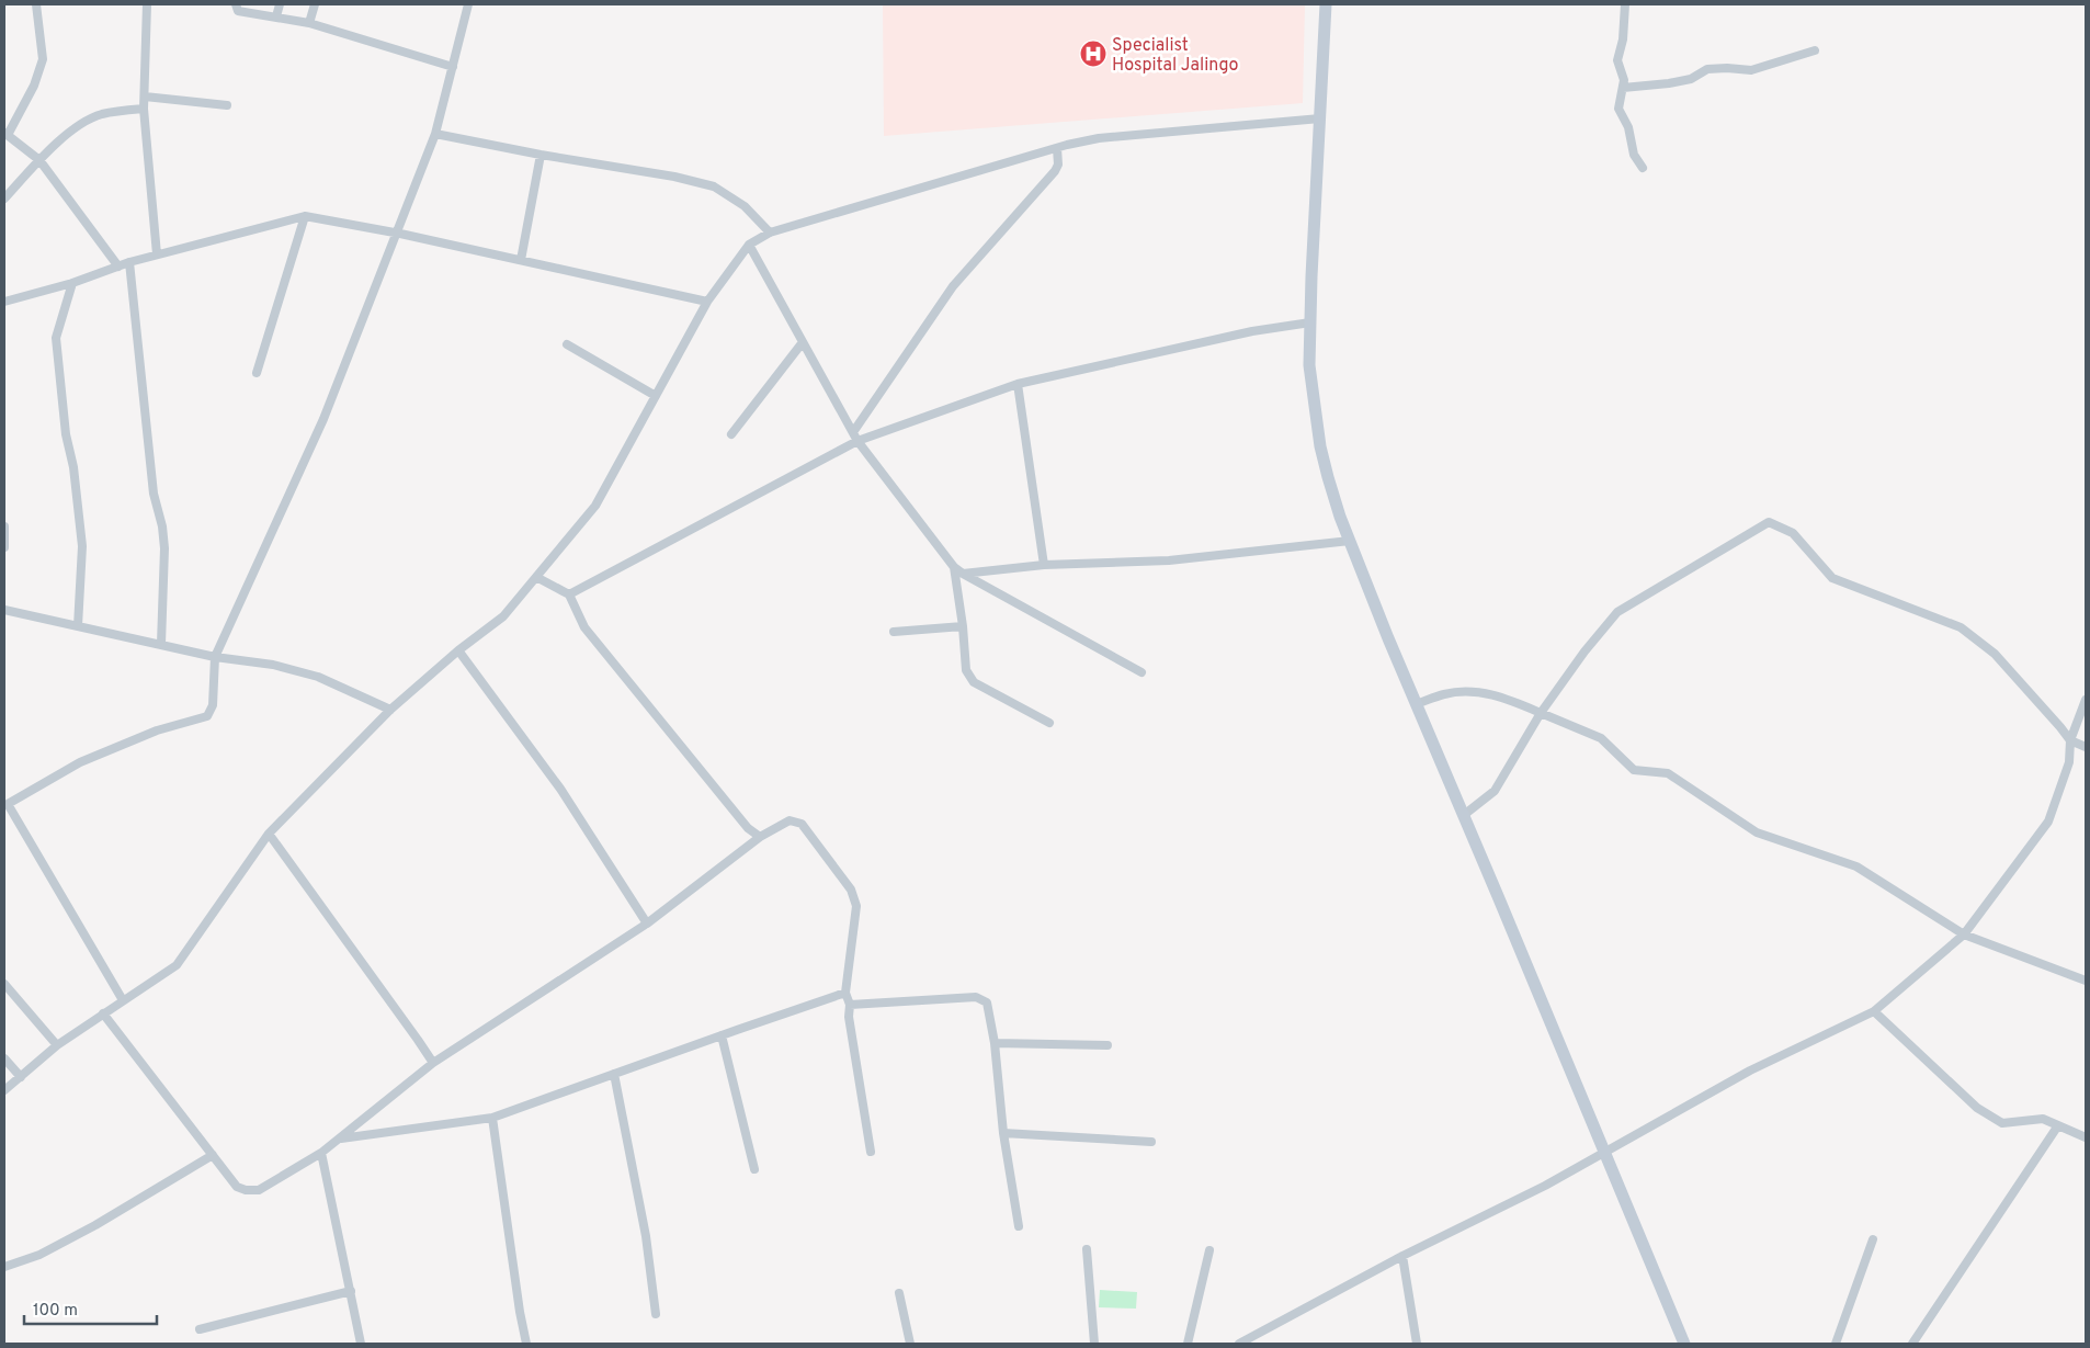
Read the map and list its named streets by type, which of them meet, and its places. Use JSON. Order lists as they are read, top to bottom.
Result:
{
  "places": {
    "hospital": ["Specialist Hospital Jalingo"]
  },
  "scale_bar": "100 m"
}
